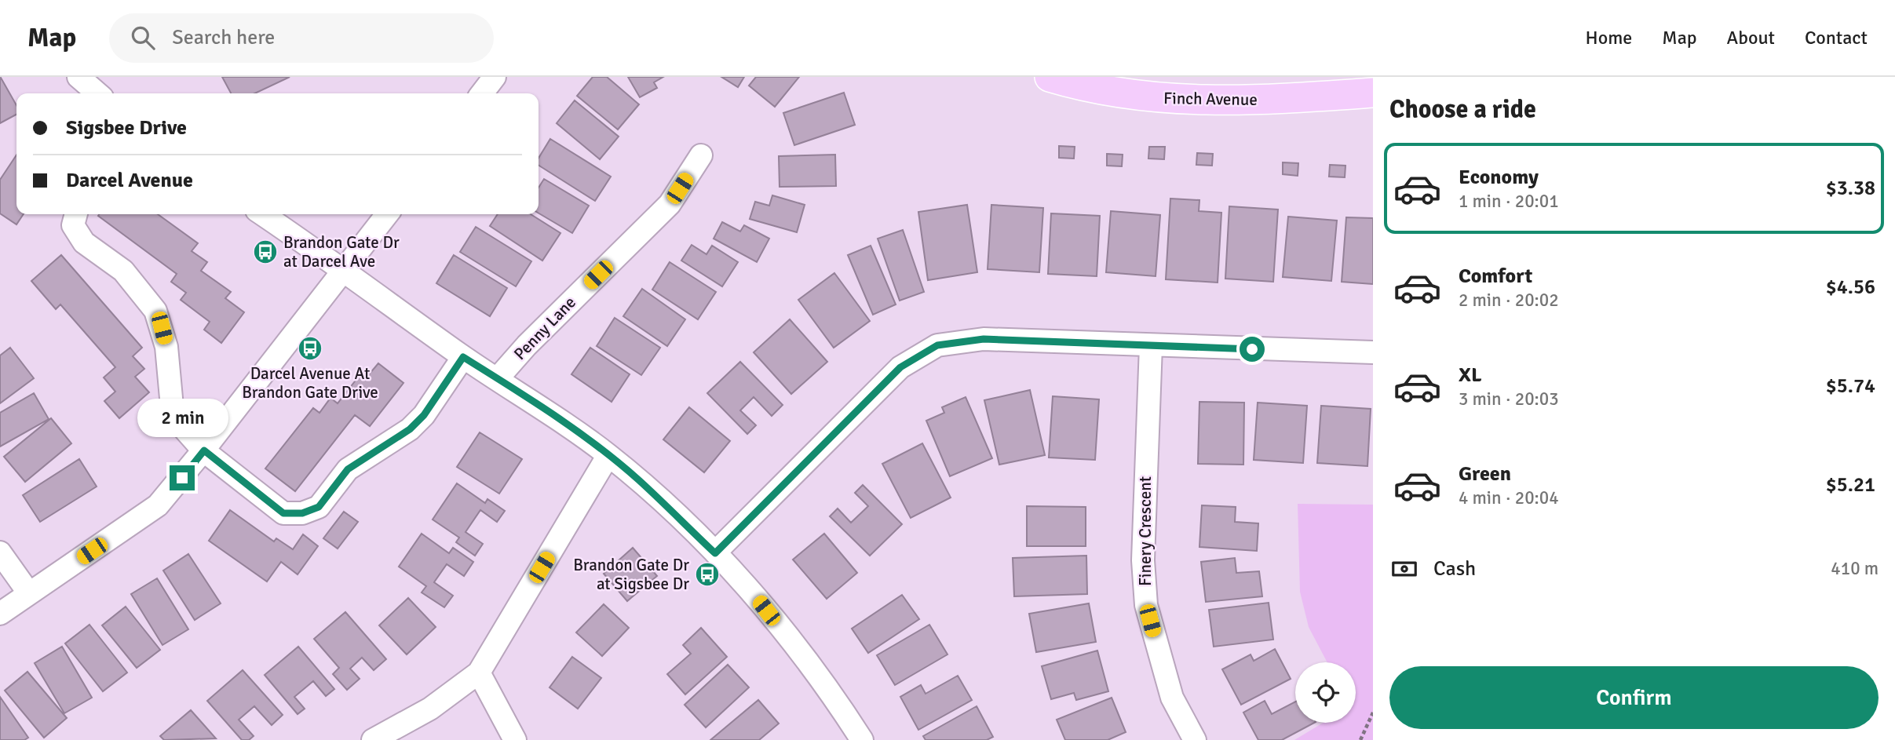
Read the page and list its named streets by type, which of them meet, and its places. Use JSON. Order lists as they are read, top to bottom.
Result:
{
  "streets": {
    "main road": ["Finch Avenue"],
    "street": ["Penny Lane", "Finery Crescent"]
  },
  "places": {
    "bus stop": ["Brandon Gate Dr at Darcel Ave", "Darcel Avenue At Brandon Gate Drive", "Brandon Gate Dr at Sigsbee Dr"]
  },
  "page": {
    "header": "Map",
    "search": "Search here",
    "nav": [
      "Home",
      "Map",
      "About",
      "Contact"
    ],
    "heading": "Choose a ride",
    "banner": ["Sigsbee Drive", "Darcel Avenue"],
    "list": [
      {
        "name": "Economy",
        "note": "1 min · 20:01",
        "value": "$3.38"
      },
      {
        "name": "Comfort",
        "note": "2 min · 20:02",
        "value": "$4.56"
      },
      {
        "name": "XL",
        "note": "3 min · 20:03",
        "value": "$5.74"
      },
      {
        "name": "Green",
        "note": "4 min · 20:04",
        "value": "$5.21"
      }
    ],
    "bubble": "2 min",
    "pay": ["Cash", "410 m"],
    "buttons": "Confirm"
  }
}
